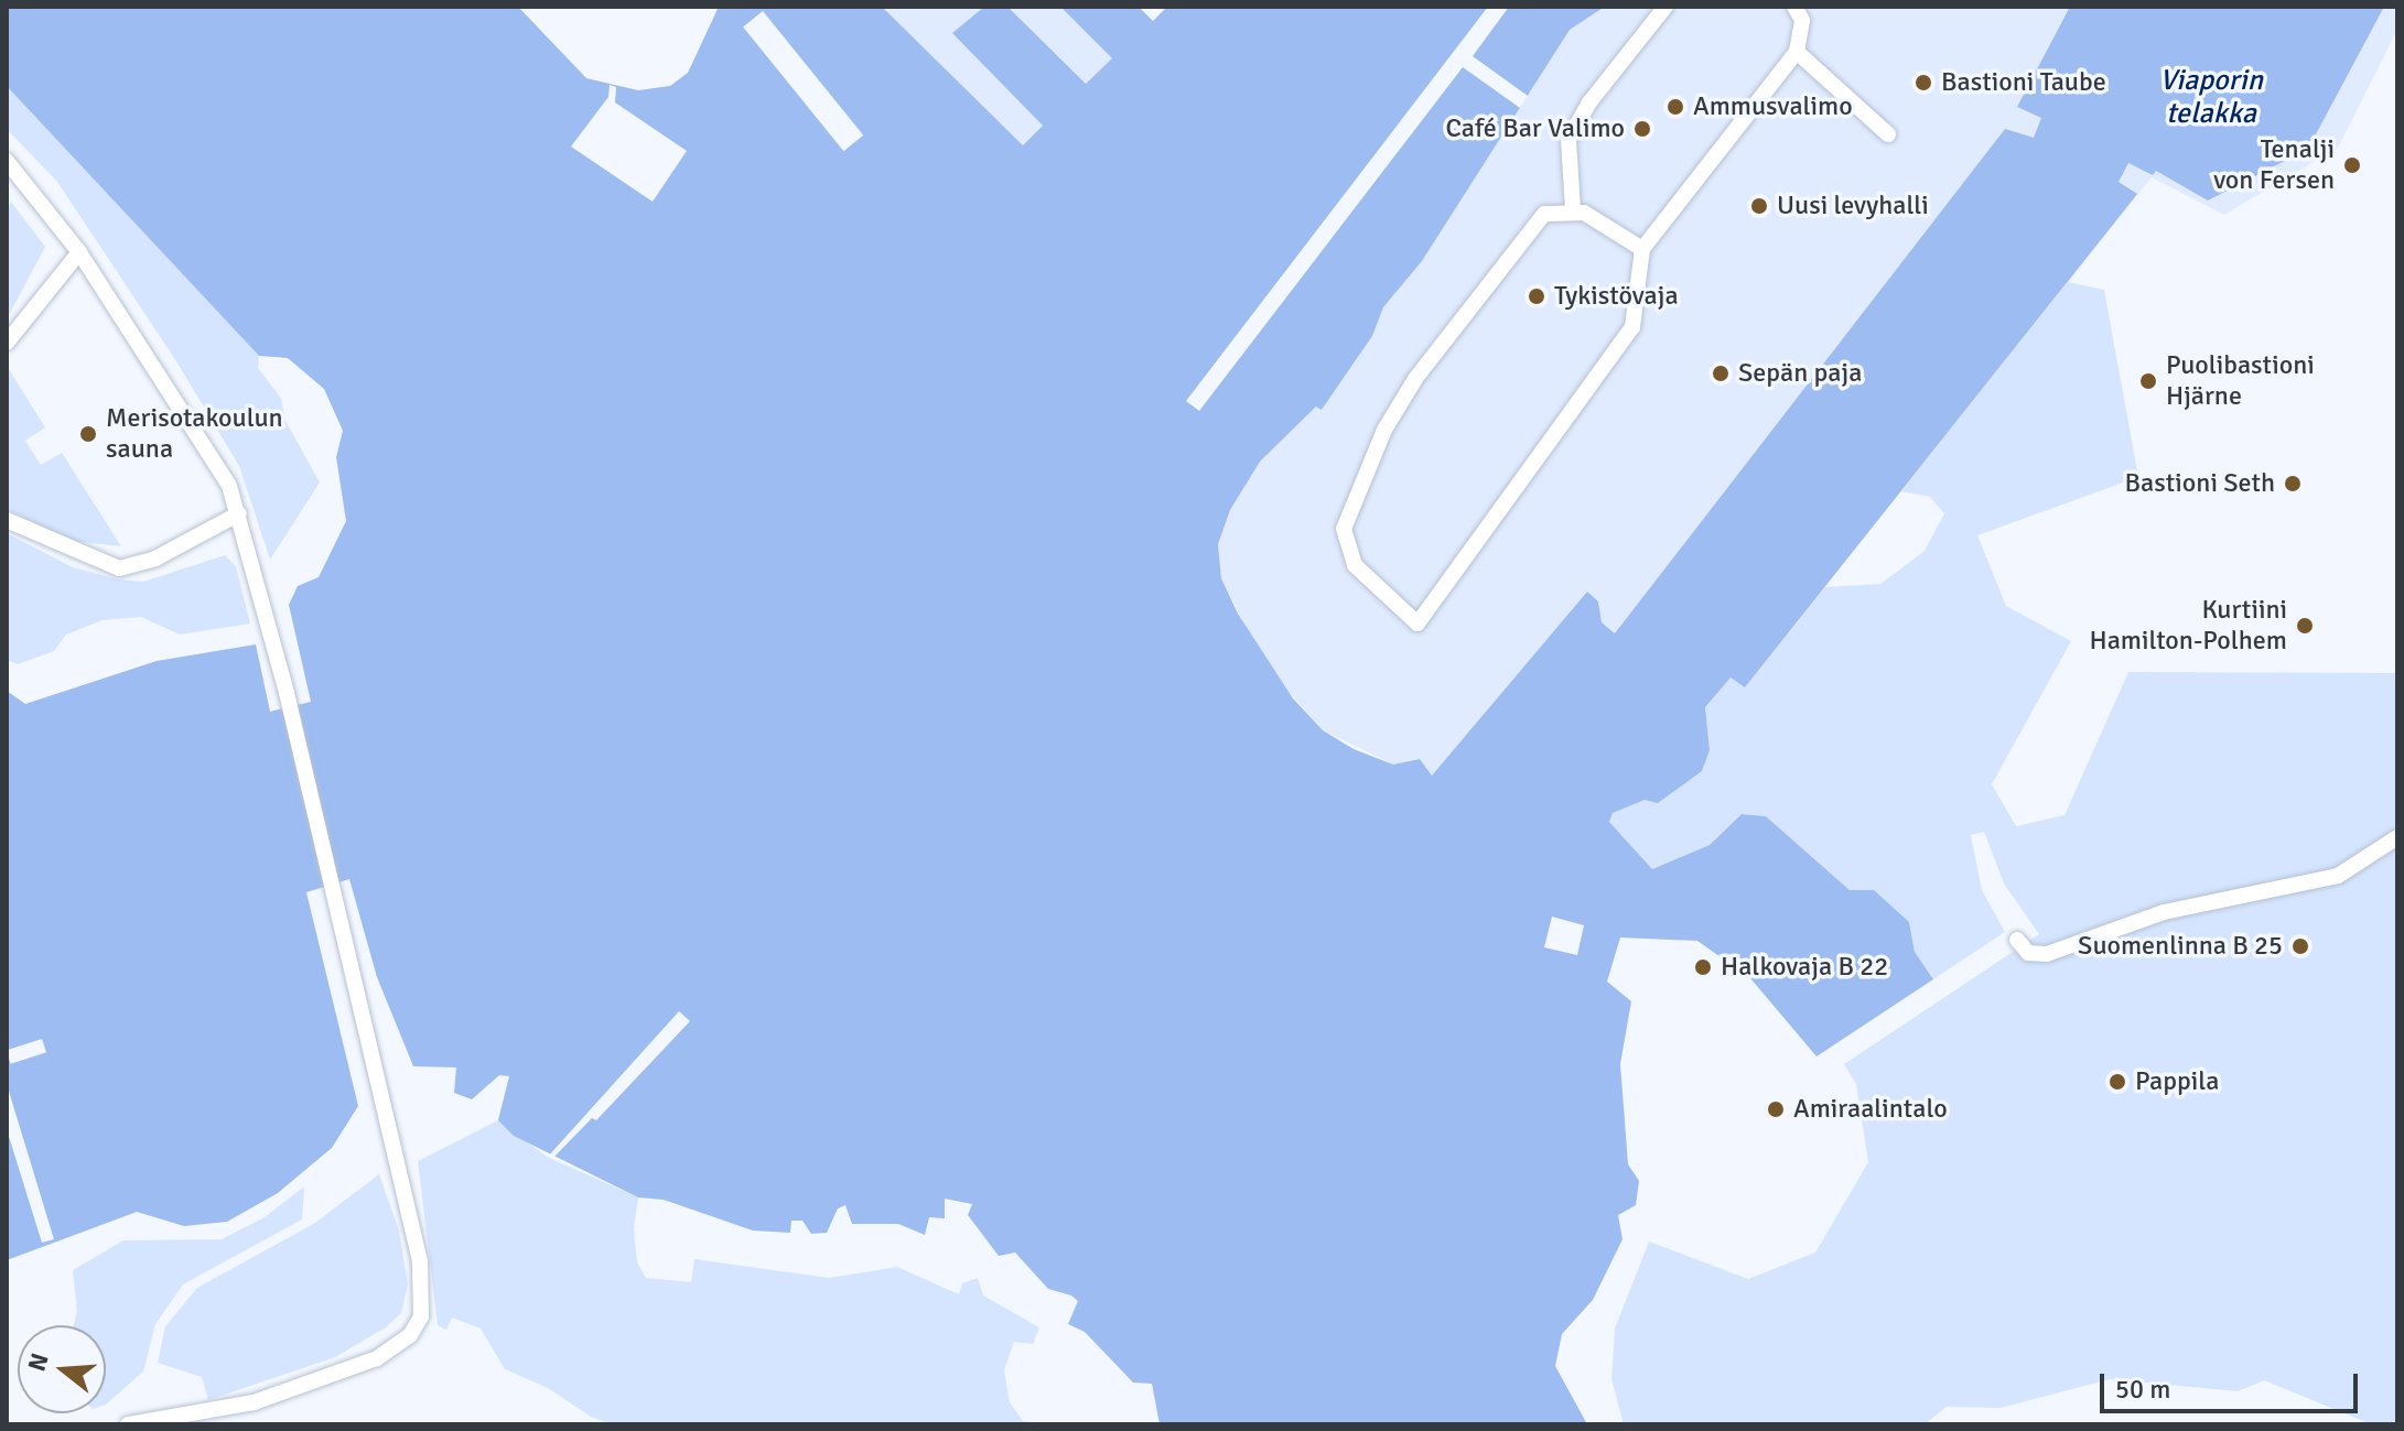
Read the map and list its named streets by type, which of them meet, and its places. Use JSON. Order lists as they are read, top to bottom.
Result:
{
  "water": ["Viaporin telakka"],
  "places": [
    "Bastioni Taube",
    "Ammusvalimo",
    "Café Bar Valimo",
    "Tenalji von Fersen",
    "Uusi levyhalli",
    "Tykistövaja",
    "Sepän paja",
    "Puolibastioni Hjärne",
    "Merisotakoulun sauna",
    "Bastioni Seth",
    "Kurtiini Hamilton-Polhem",
    "Suomenlinna B 25",
    "Halkovaja B 22",
    "Pappila",
    "Amiraalintalo"
  ],
  "scale_bar": "50 m",
  "north": "left"
}
